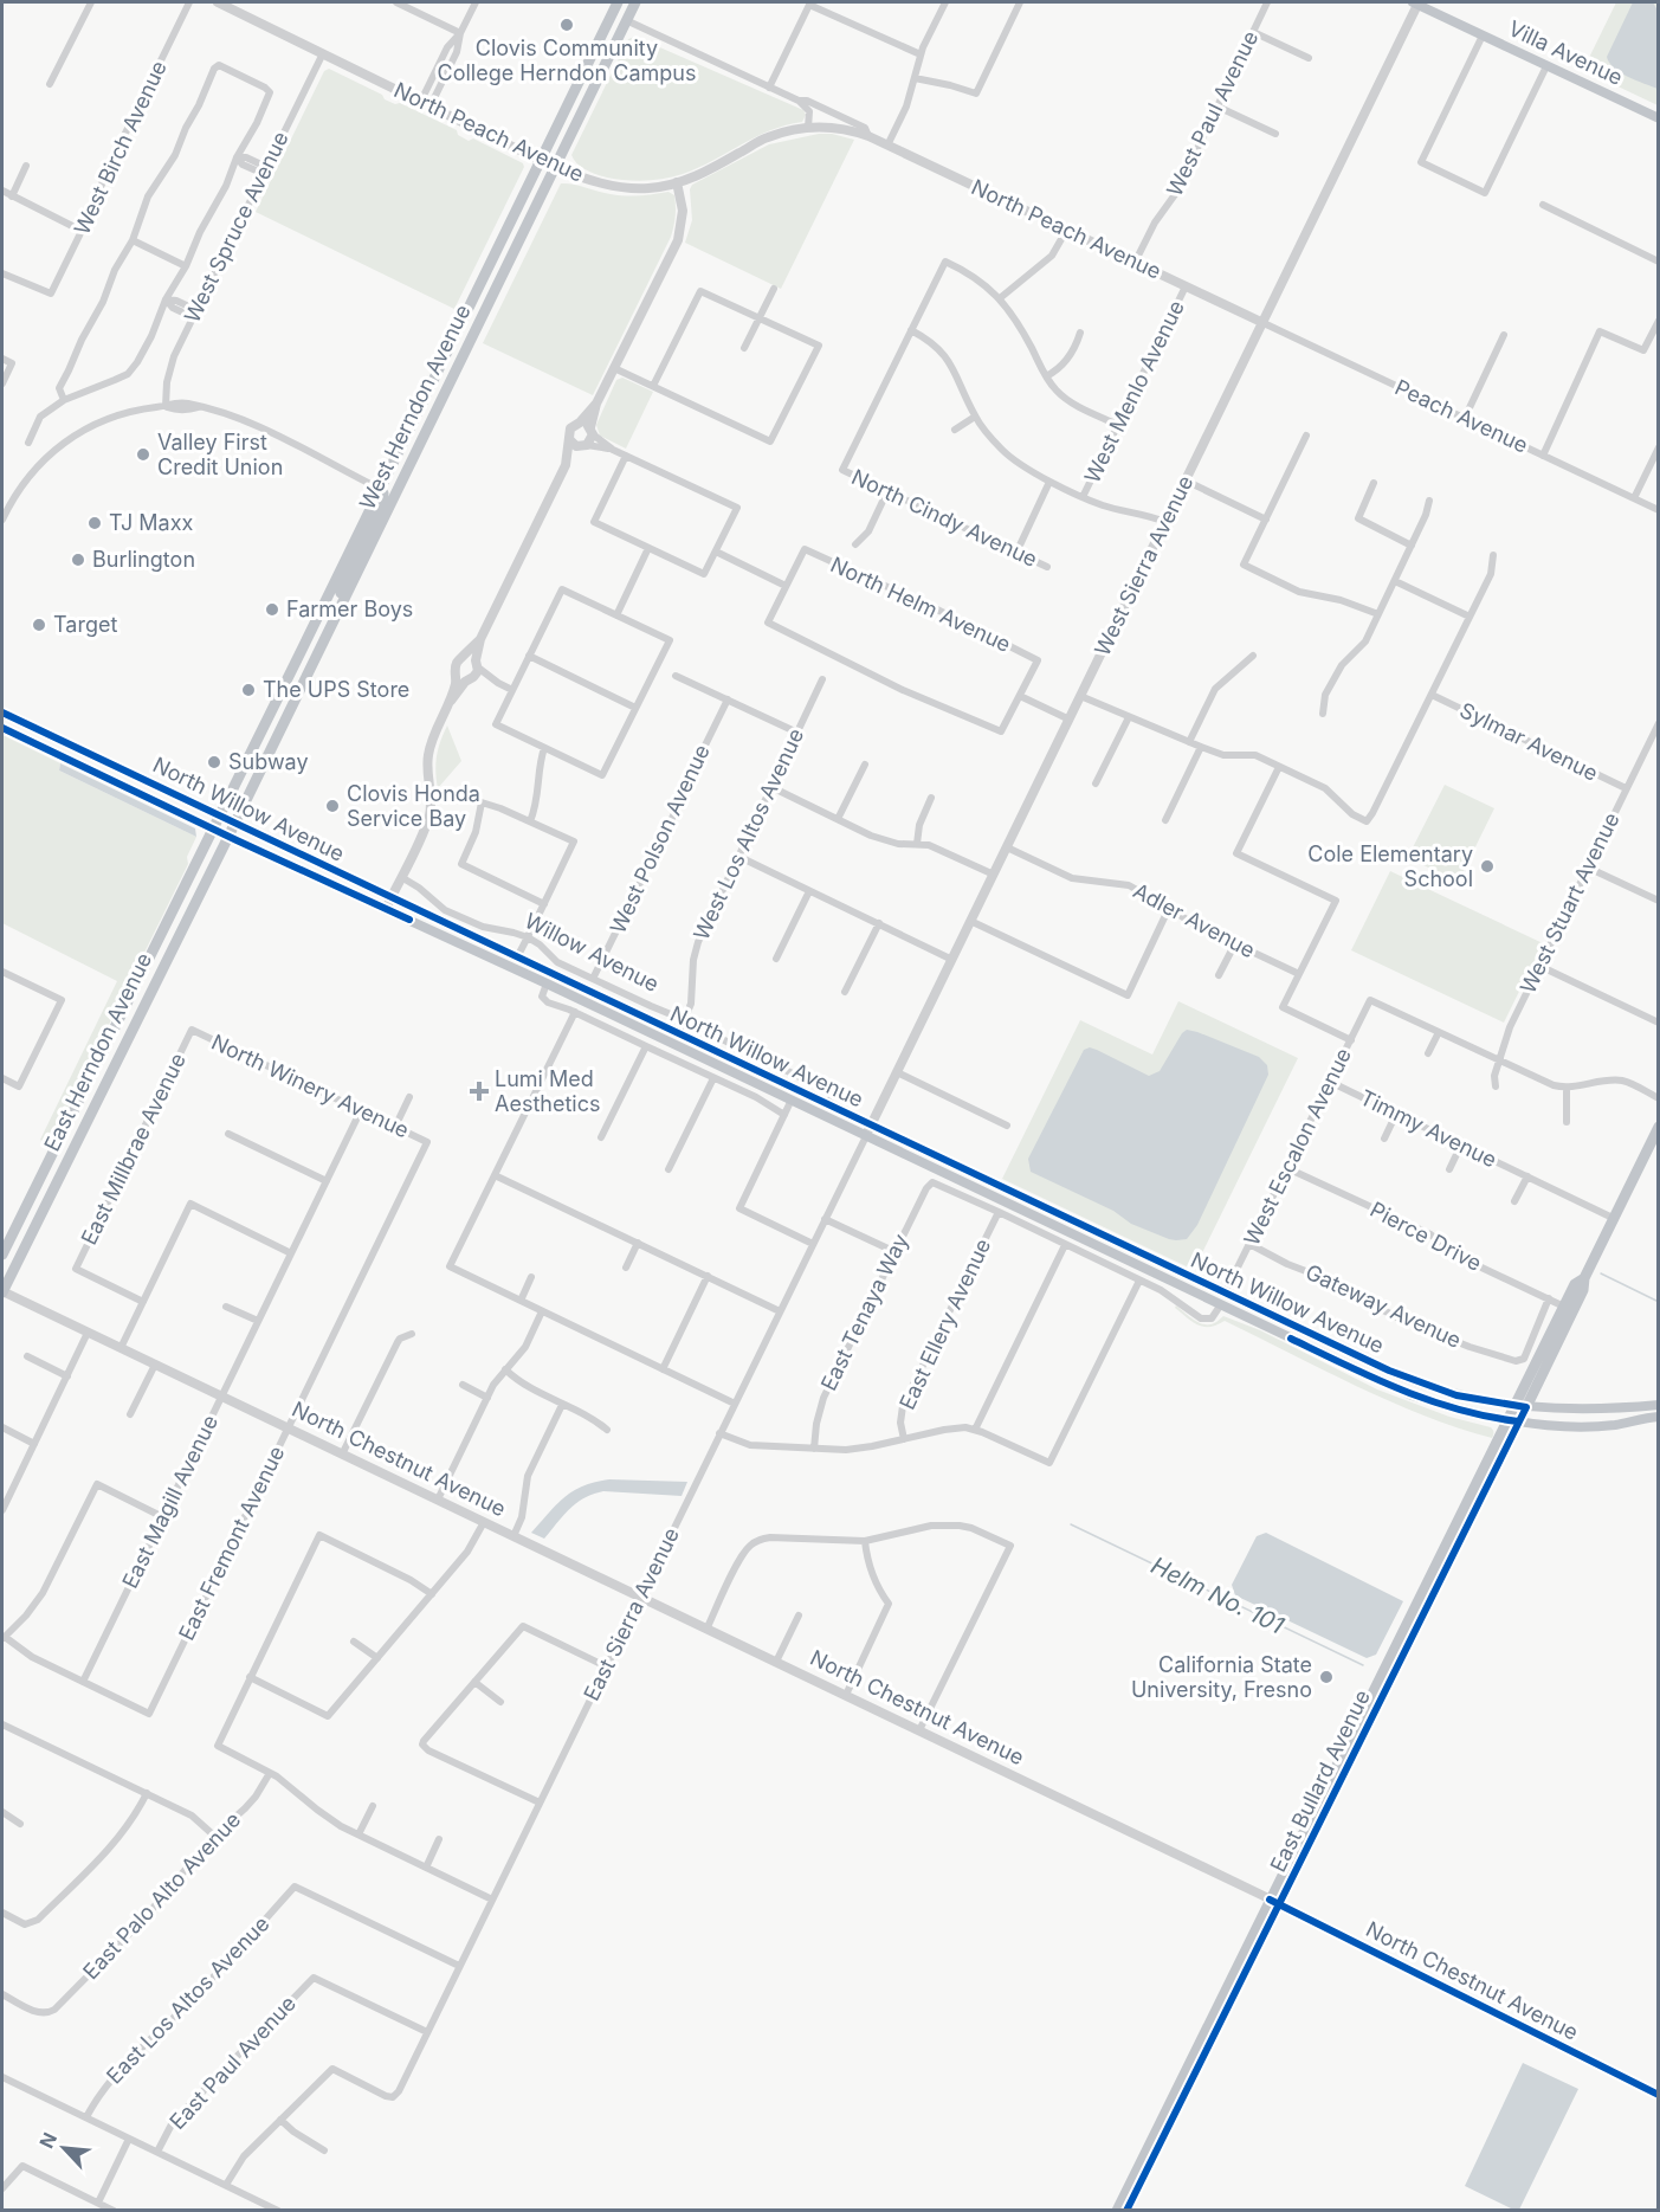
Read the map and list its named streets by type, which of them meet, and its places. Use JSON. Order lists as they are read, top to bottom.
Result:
{
  "streets": {
    "main road": [
      "Villa Avenue",
      "West Herndon Avenue",
      "North Willow Avenue",
      "East Herndon Avenue",
      "East Bullard Avenue"
    ],
    "street": [
      "West Paul Avenue",
      "North Peach Avenue",
      "West Birch Avenue",
      "West Spruce Avenue",
      "West Menlo Avenue",
      "Peach Avenue",
      "North Cindy Avenue",
      "West Sierra Avenue",
      "North Helm Avenue",
      "Sylmar Avenue",
      "West Los Altos Avenue",
      "West Polson Avenue",
      "West Stuart Avenue",
      "Adler Avenue",
      "Willow Avenue",
      "North Winery Avenue",
      "Timmy Avenue",
      "West Escalon Avenue",
      "East Millbrae Avenue",
      "Pierce Drive",
      "Gateway Avenue",
      "East Tenaya Way",
      "East Ellery Avenue",
      "North Chestnut Avenue",
      "East Magill Avenue",
      "East Fremont Avenue",
      "East Sierra Avenue",
      "East Palo Alto Avenue",
      "East Los Altos Avenue",
      "East Paul Avenue"
    ]
  },
  "crossings": [
    ["Villa Avenue", "West Sierra Avenue"],
    ["West Paul Avenue", "North Peach Avenue"],
    ["North Peach Avenue", "West Spruce Avenue"],
    ["North Peach Avenue", "West Menlo Avenue"],
    ["North Peach Avenue", "West Herndon Avenue"],
    ["North Peach Avenue", "Peach Avenue"],
    ["North Peach Avenue", "West Sierra Avenue"],
    ["West Herndon Avenue", "North Willow Avenue"],
    ["West Herndon Avenue", "East Herndon Avenue"],
    ["Peach Avenue", "West Sierra Avenue"],
    ["West Sierra Avenue", "North Willow Avenue"],
    ["West Sierra Avenue", "Adler Avenue"],
    ["West Sierra Avenue", "East Sierra Avenue"],
    ["Sylmar Avenue", "West Stuart Avenue"],
    ["North Willow Avenue", "West Los Altos Avenue"],
    ["North Willow Avenue", "Willow Avenue"],
    ["North Willow Avenue", "East Herndon Avenue"],
    ["North Willow Avenue", "West Escalon Avenue"],
    ["North Willow Avenue", "East Tenaya Way"],
    ["North Willow Avenue", "East Ellery Avenue"],
    ["North Willow Avenue", "East Sierra Avenue"],
    ["North Willow Avenue", "East Bullard Avenue"],
    ["West Los Altos Avenue", "Willow Avenue"],
    ["West Polson Avenue", "Willow Avenue"],
    ["East Herndon Avenue", "North Chestnut Avenue"],
    ["North Winery Avenue", "East Millbrae Avenue"],
    ["North Winery Avenue", "East Magill Avenue"],
    ["North Winery Avenue", "East Fremont Avenue"],
    ["Timmy Avenue", "West Escalon Avenue"],
    ["West Escalon Avenue", "Pierce Drive"],
    ["West Escalon Avenue", "Gateway Avenue"],
    ["Pierce Drive", "Gateway Avenue"],
    ["Pierce Drive", "East Bullard Avenue"],
    ["North Chestnut Avenue", "East Magill Avenue"],
    ["North Chestnut Avenue", "East Fremont Avenue"],
    ["North Chestnut Avenue", "East Sierra Avenue"],
    ["North Chestnut Avenue", "East Bullard Avenue"],
    ["East Magill Avenue", "East Fremont Avenue"],
    ["East Sierra Avenue", "East Los Altos Avenue"],
    ["East Sierra Avenue", "East Paul Avenue"]
  ],
  "water": ["Helm No. 101"],
  "places": {
    "other": [
      "Clovis Community College Herndon Campus",
      "Valley First Credit Union",
      "TJ Maxx",
      "Burlington",
      "Farmer Boys",
      "Target",
      "The UPS Store",
      "Subway",
      "Clovis Honda Service Bay",
      "Cole Elementary School",
      "California State University, Fresno"
    ],
    "health": ["Lumi Med Aesthetics"]
  },
  "north": "top left"
}
